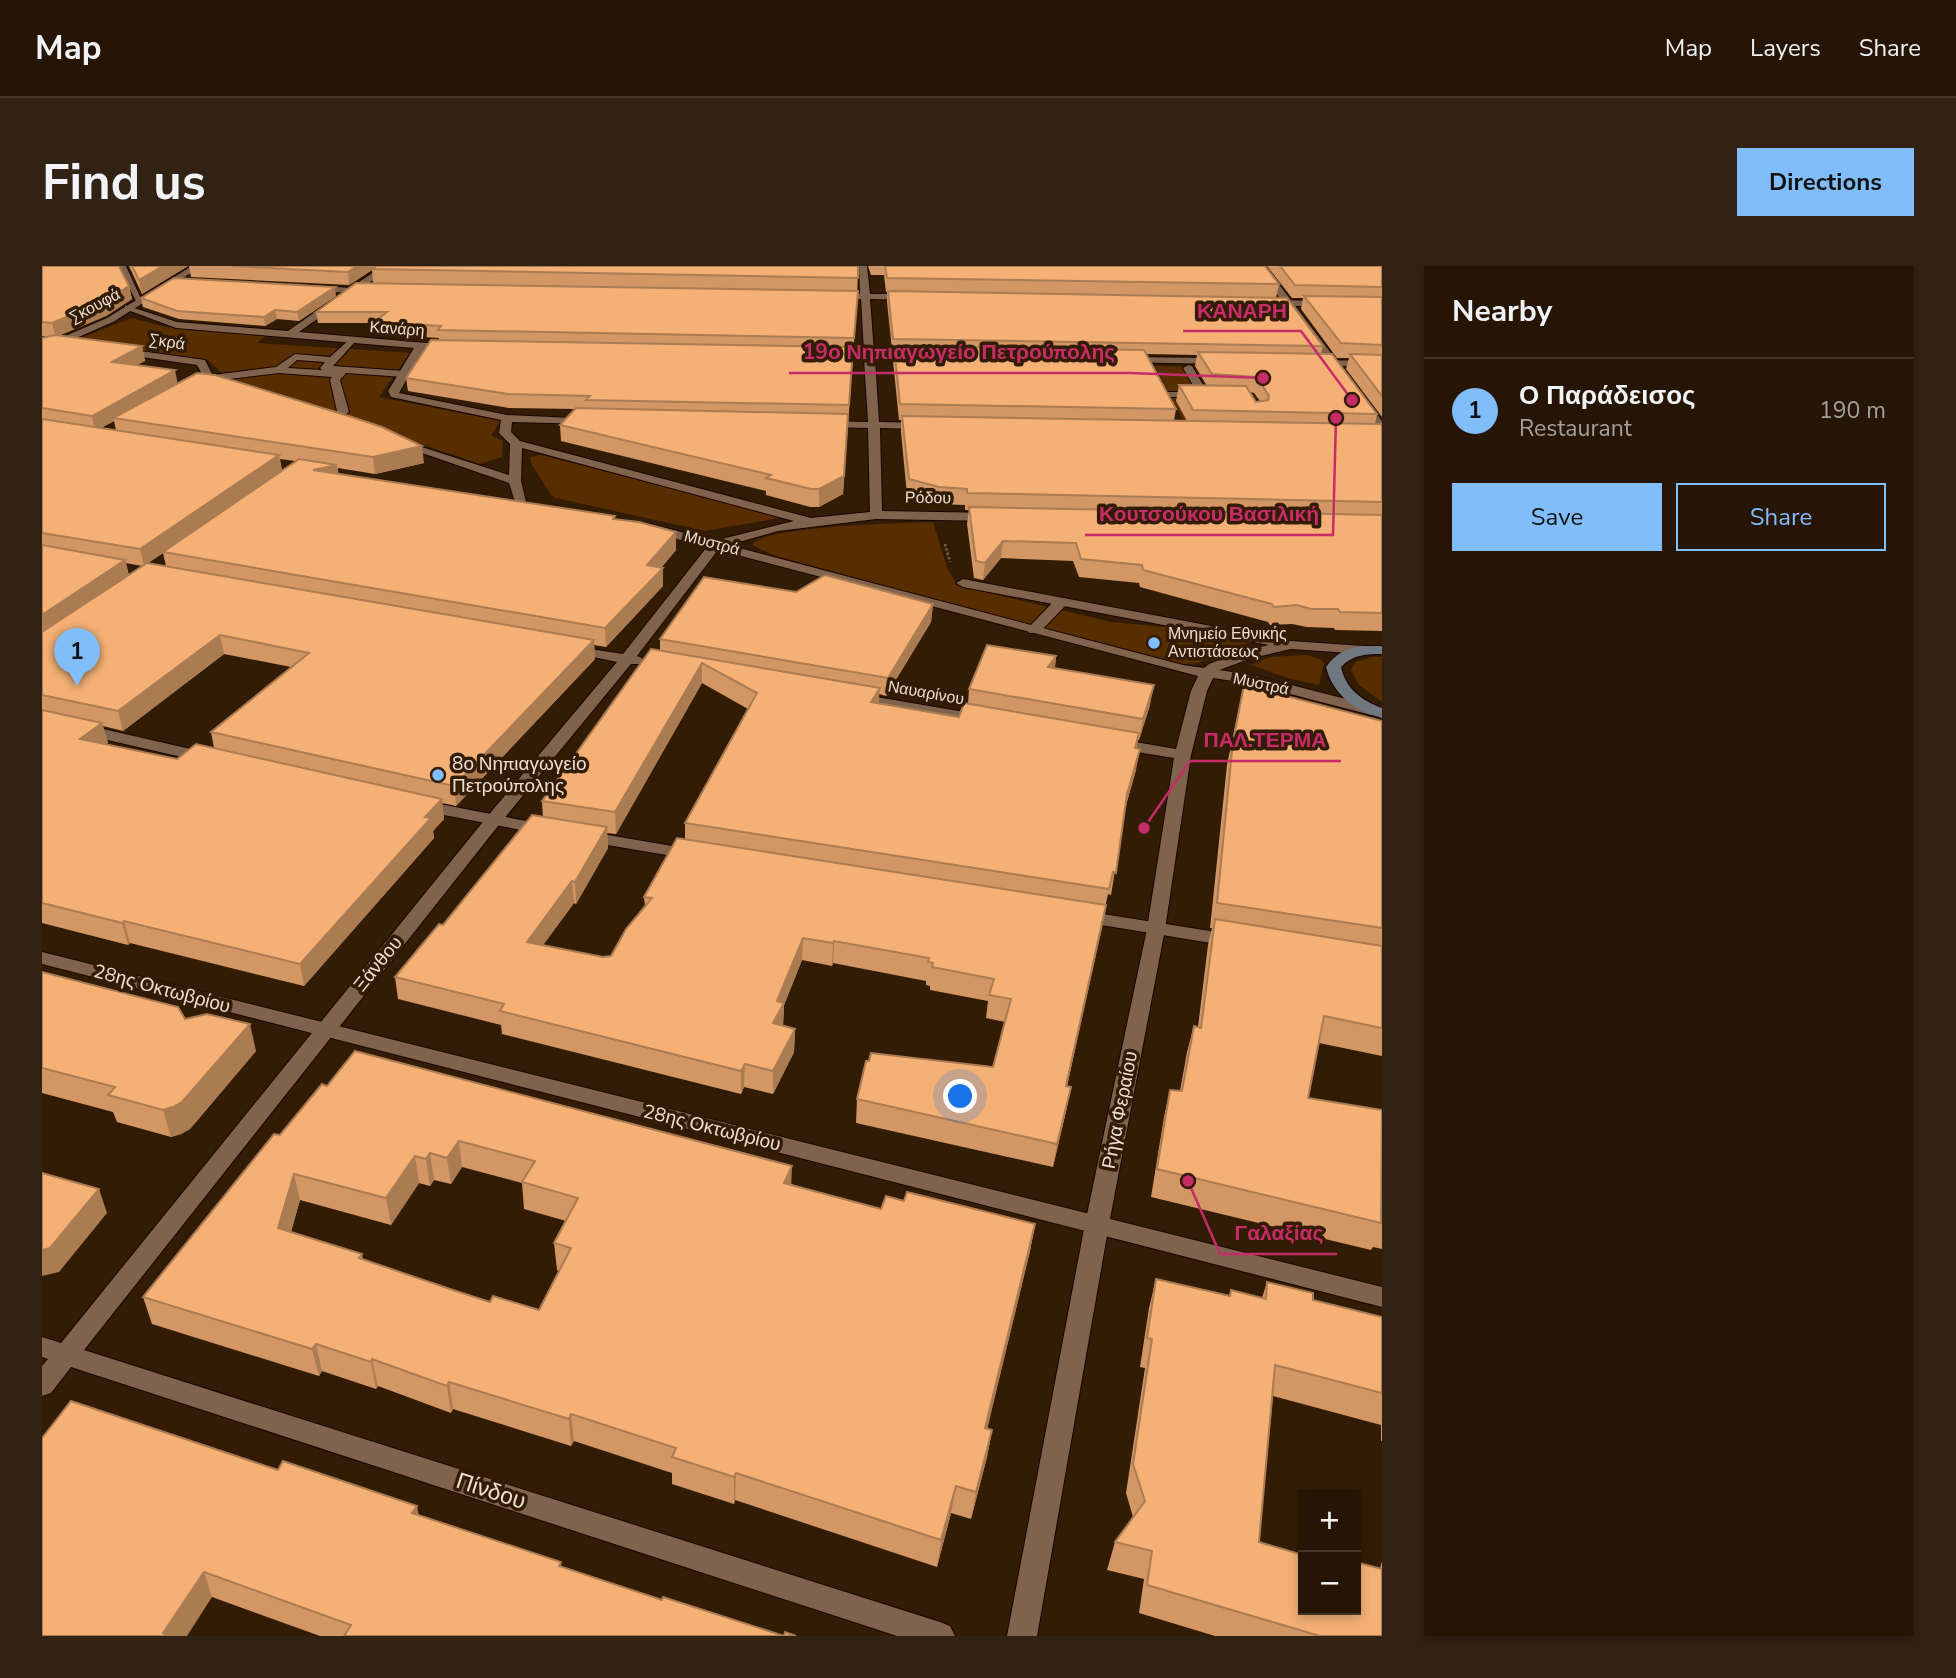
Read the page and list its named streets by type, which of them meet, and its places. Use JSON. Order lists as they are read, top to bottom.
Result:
{
  "streets": {
    "street": [
      "Σκουφά",
      "Κανάρη",
      "Σκρά",
      "Ρόδου",
      "Μυστρά",
      "Ναυαρίνου",
      "Ξάνθου",
      "28ης Οκτωβρίου",
      "Ρήγα Φεραίου",
      "Πίνδου"
    ]
  },
  "crossings": [
    ["Σκουφά", "Κανάρη"],
    ["Ρόδου", "Μυστρά"],
    ["Ρόδου", "Ξάνθου"],
    ["Μυστρά", "Ξάνθου"],
    ["Μυστρά", "Ρήγα Φεραίου"],
    ["Ξάνθου", "28ης Οκτωβρίου"],
    ["Ξάνθου", "Πίνδου"],
    ["28ης Οκτωβρίου", "Ρήγα Φεραίου"]
  ],
  "places": [
    "19ο Νηπιαγωγείο Πετρούπολης",
    "ΚΑΝΑΡΗ",
    "Κουτσούκου Βασιλική",
    "Μνημείο Εθνικής Αντιστάσεως",
    "8ο Νηπιαγωγείο Πετρούπολης",
    "ΠΑΛ.ΤΕΡΜΑ",
    "Γαλαξίας"
  ],
  "page": {
    "header": "Map",
    "nav": ["Map", "Layers", "Share"],
    "buttons": [
      "Directions",
      ["Save", "Share"]
    ],
    "title": "Find us",
    "heading": "Nearby",
    "list": [
      {
        "mark": "1",
        "name": "Ο Παράδεισος",
        "note": "Restaurant",
        "value": "190 m"
      }
    ],
    "pins": "1",
    "map_buttons": ["+", "−"]
  }
}
